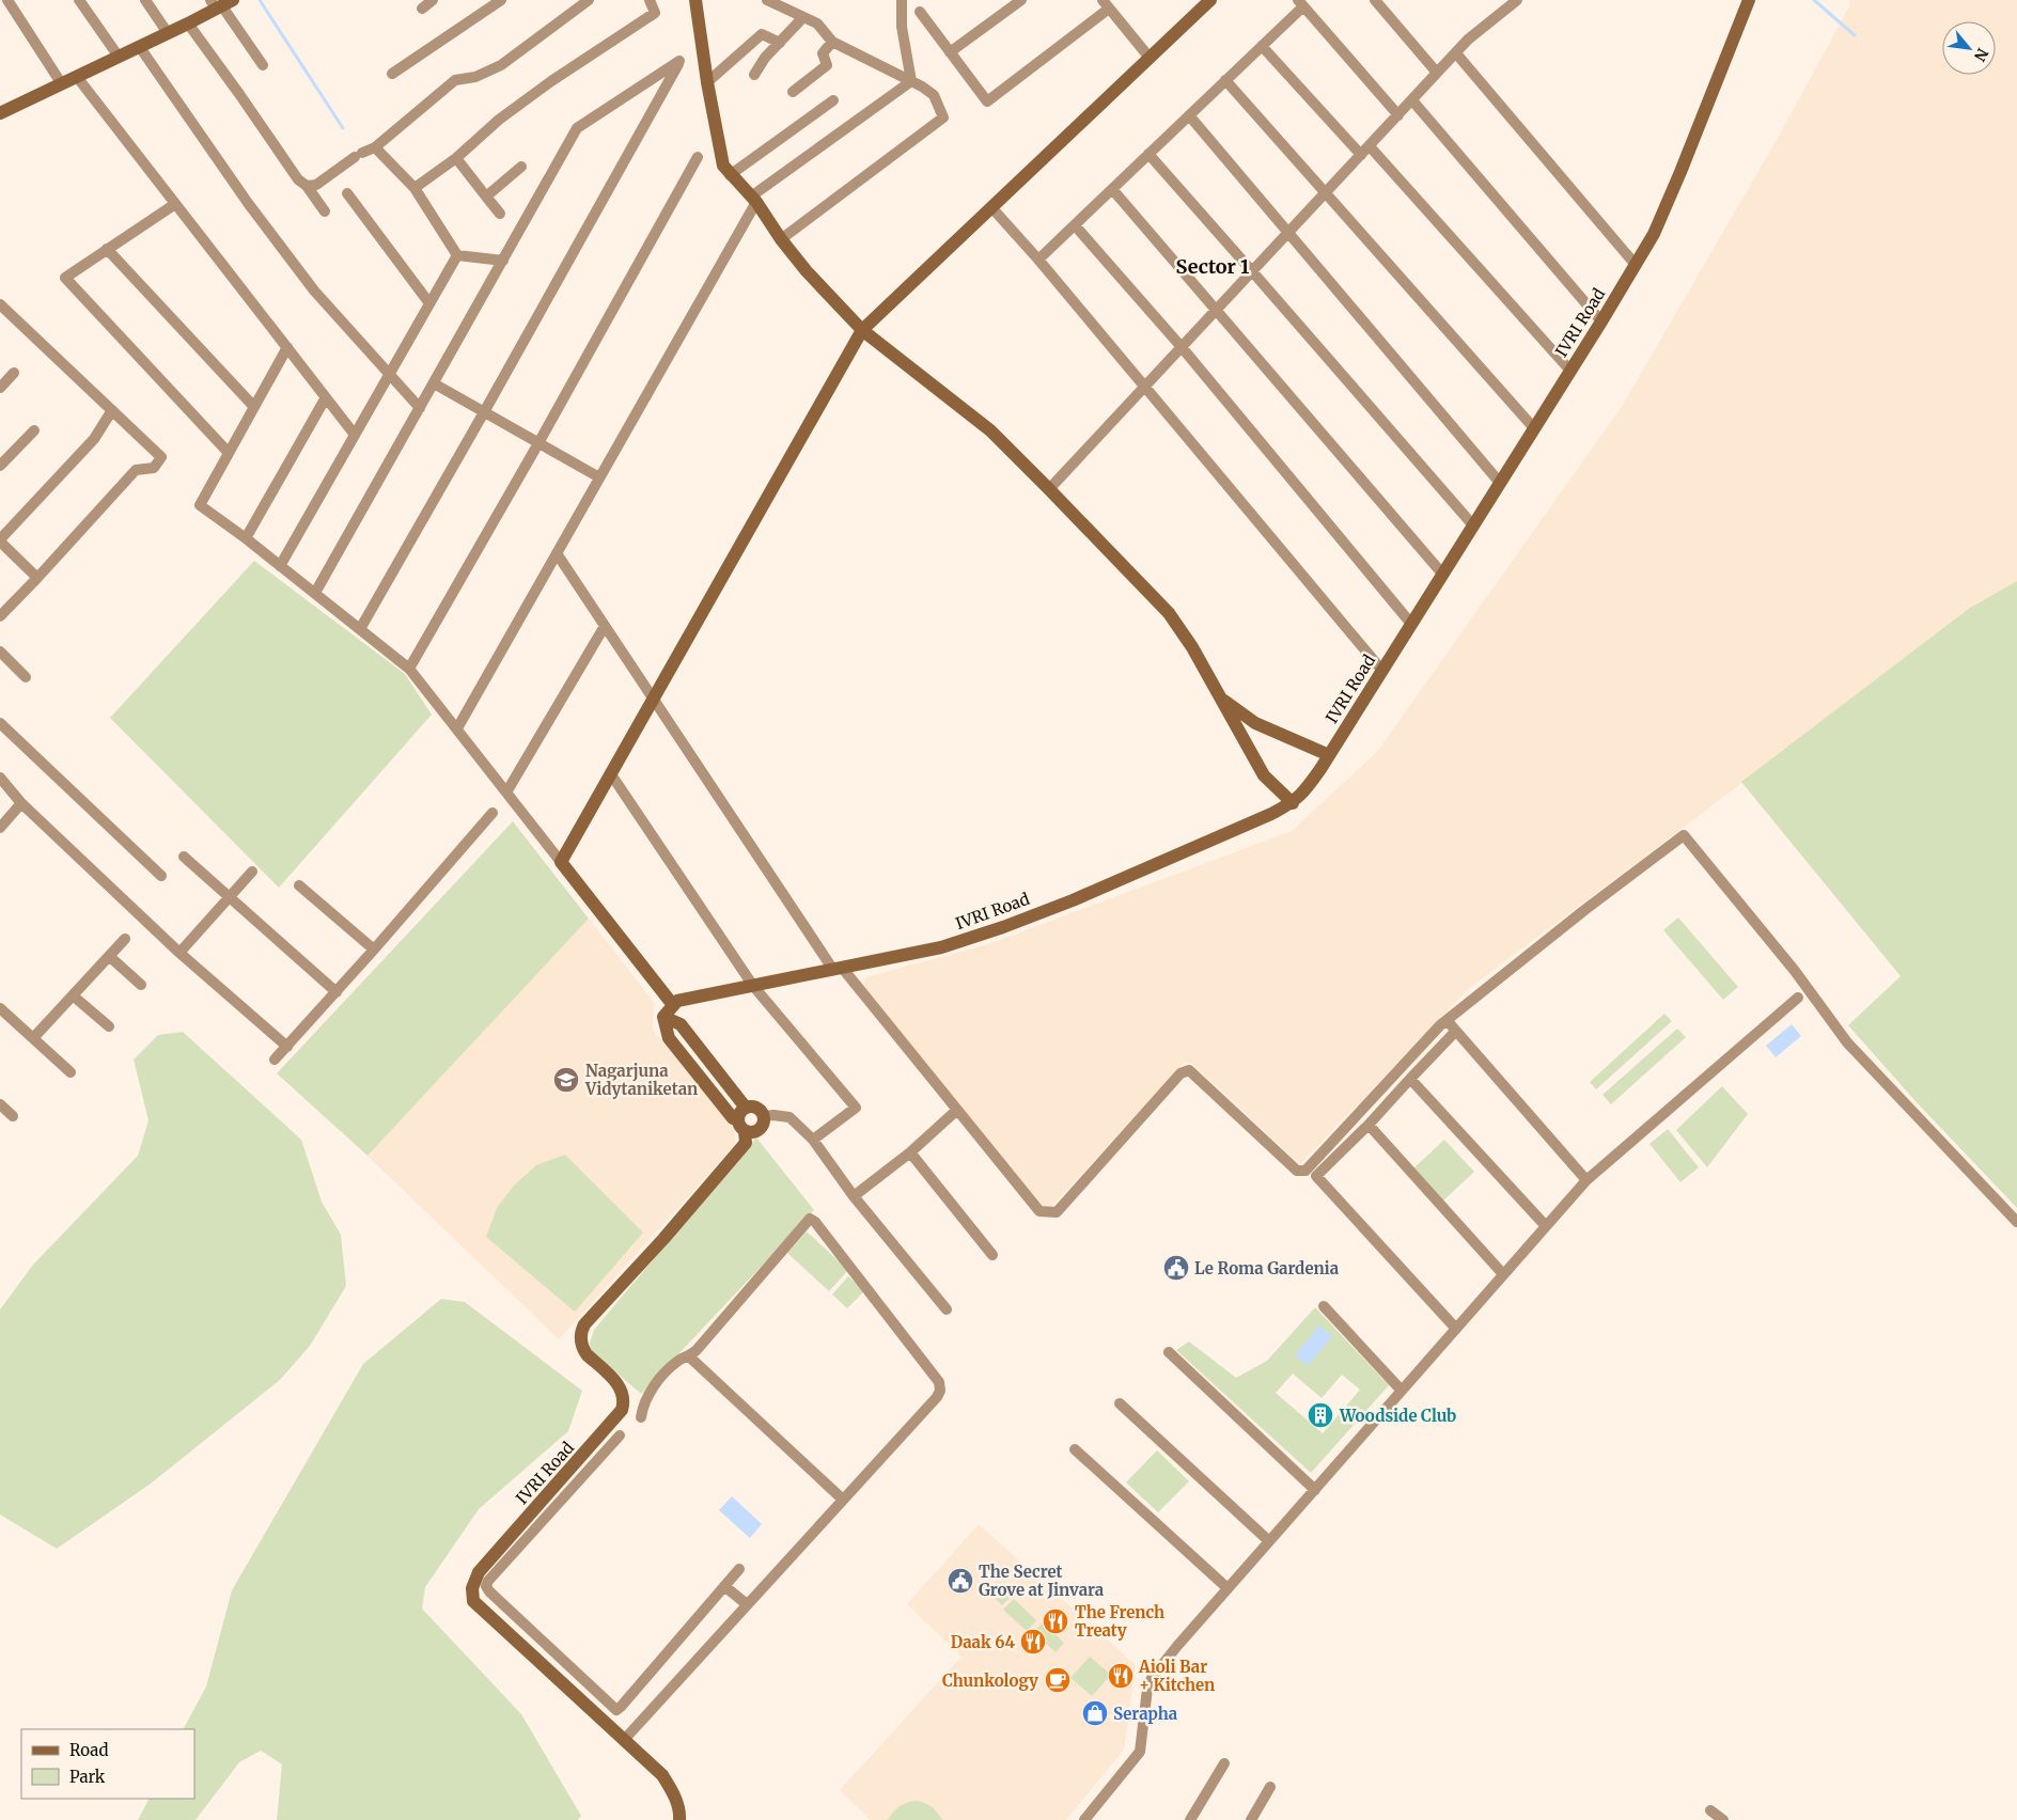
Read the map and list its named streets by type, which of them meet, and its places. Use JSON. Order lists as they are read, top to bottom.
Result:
{
  "streets": {
    "street": ["IVRI Road"]
  },
  "districts": ["Sector 1"],
  "places": {
    "school or university": ["Nagarjuna Vidytaniketan"],
    "public building": ["Le Roma Gardenia", "The Secret Grove at Jinvara"],
    "building": ["Woodside Club"],
    "restaurant": ["The French Treaty", "Daak 64", "Aioli Bar + Kitchen"],
    "cafe": ["Chunkology"],
    "shop": ["Serapha"]
  },
  "legend": ["Road", "Park"],
  "north": "bottom right"
}
